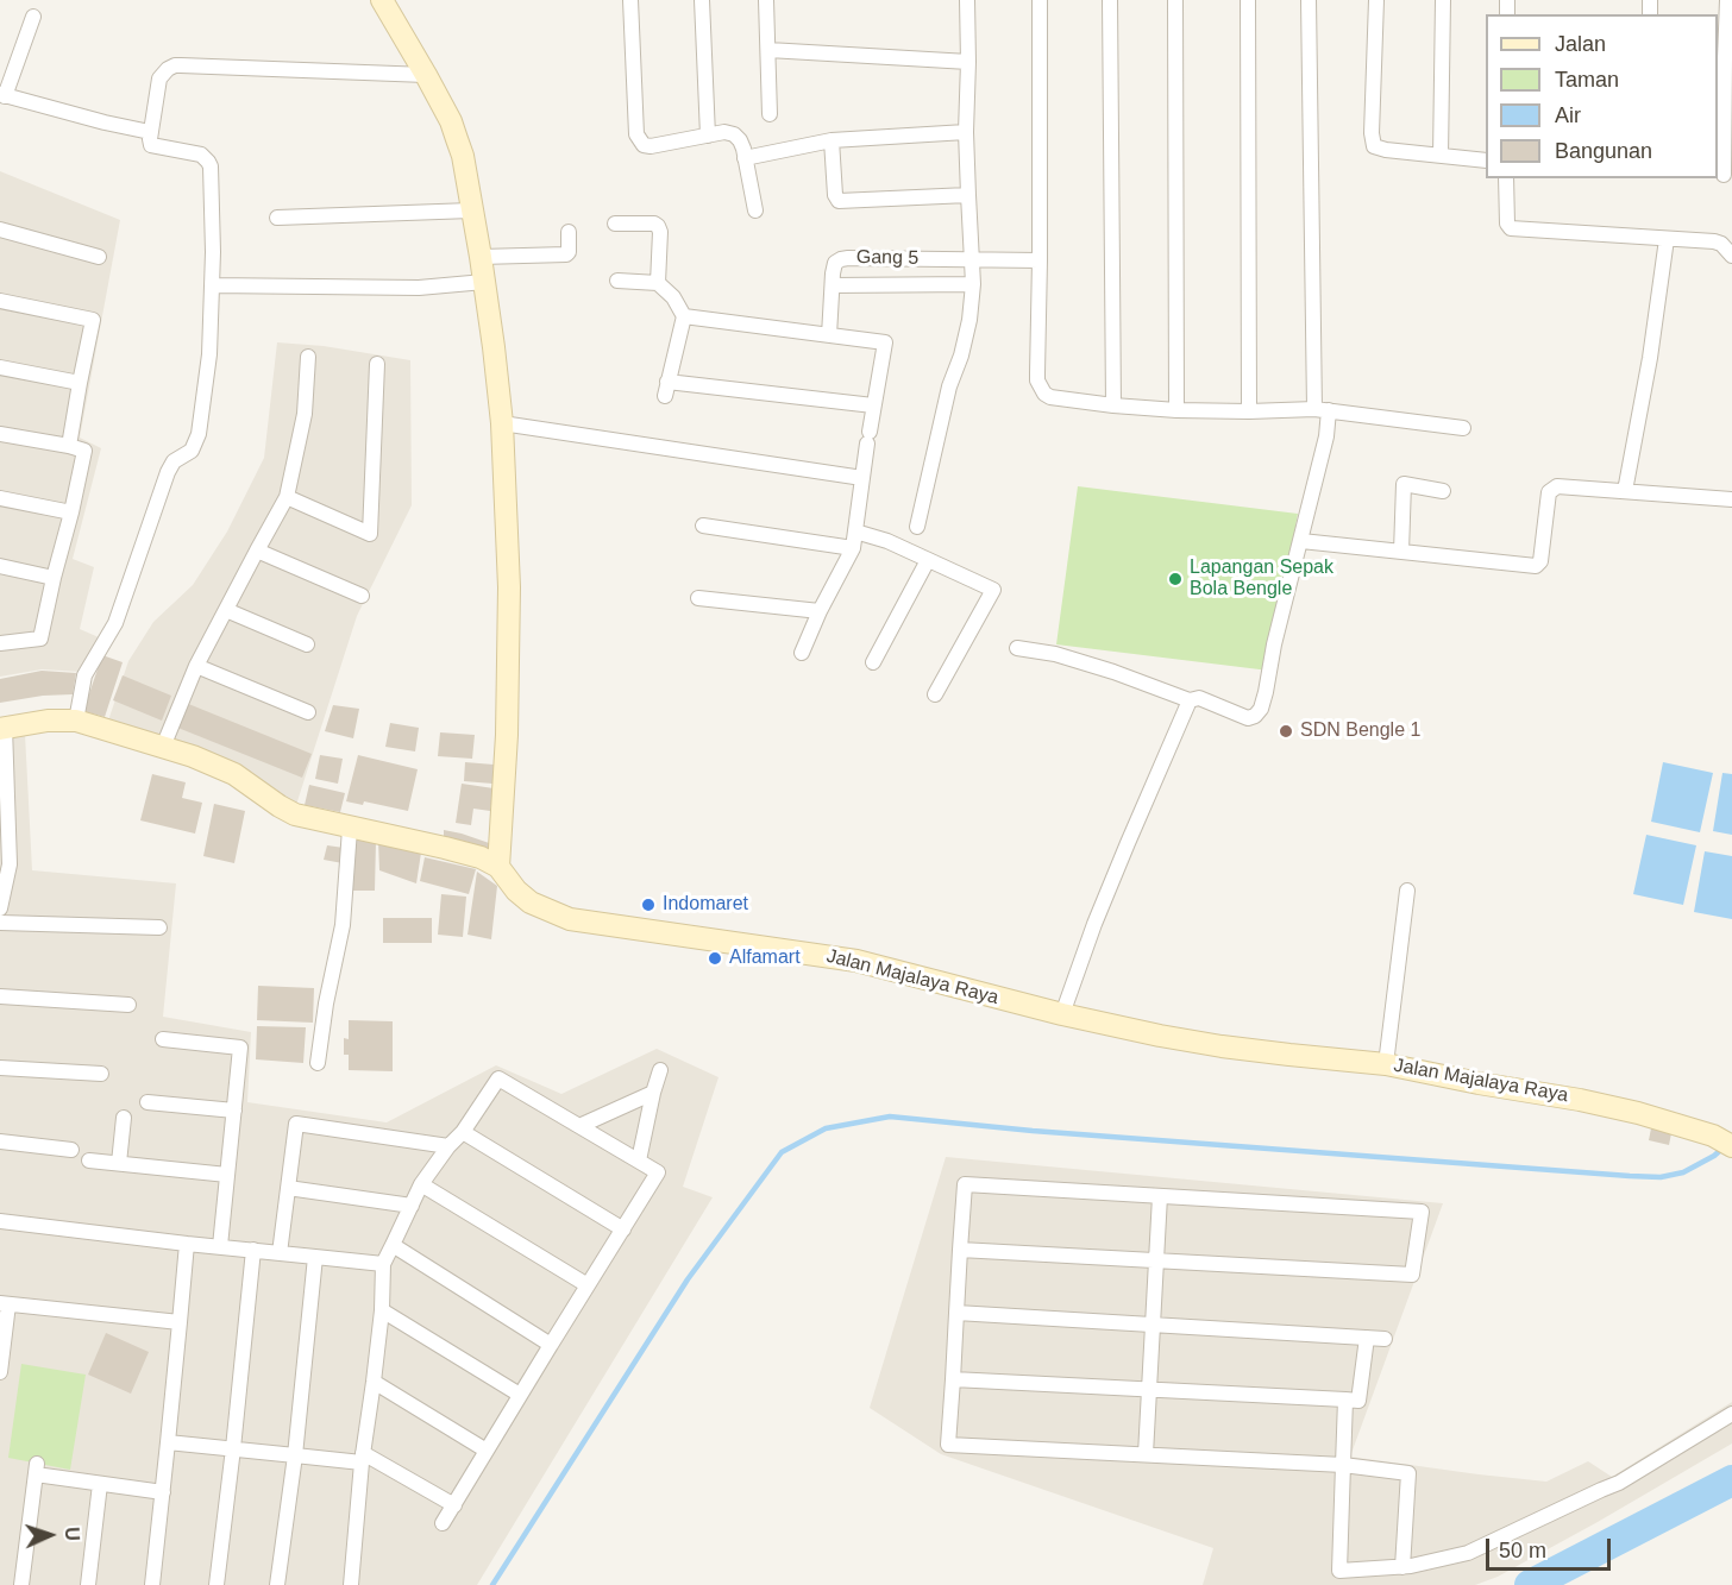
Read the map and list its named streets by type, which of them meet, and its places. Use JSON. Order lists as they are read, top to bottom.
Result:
{
  "streets": {
    "street": ["Gang 5", "Jalan Majalaya Raya"]
  },
  "places": [
    "Lapangan Sepak Bola Bengle",
    "SDN Bengle 1",
    "Indomaret",
    "Alfamart"
  ],
  "legend": [
    "Jalan",
    "Taman",
    "Air",
    "Bangunan"
  ],
  "scale_bar": "50 m",
  "north": "right"
}
